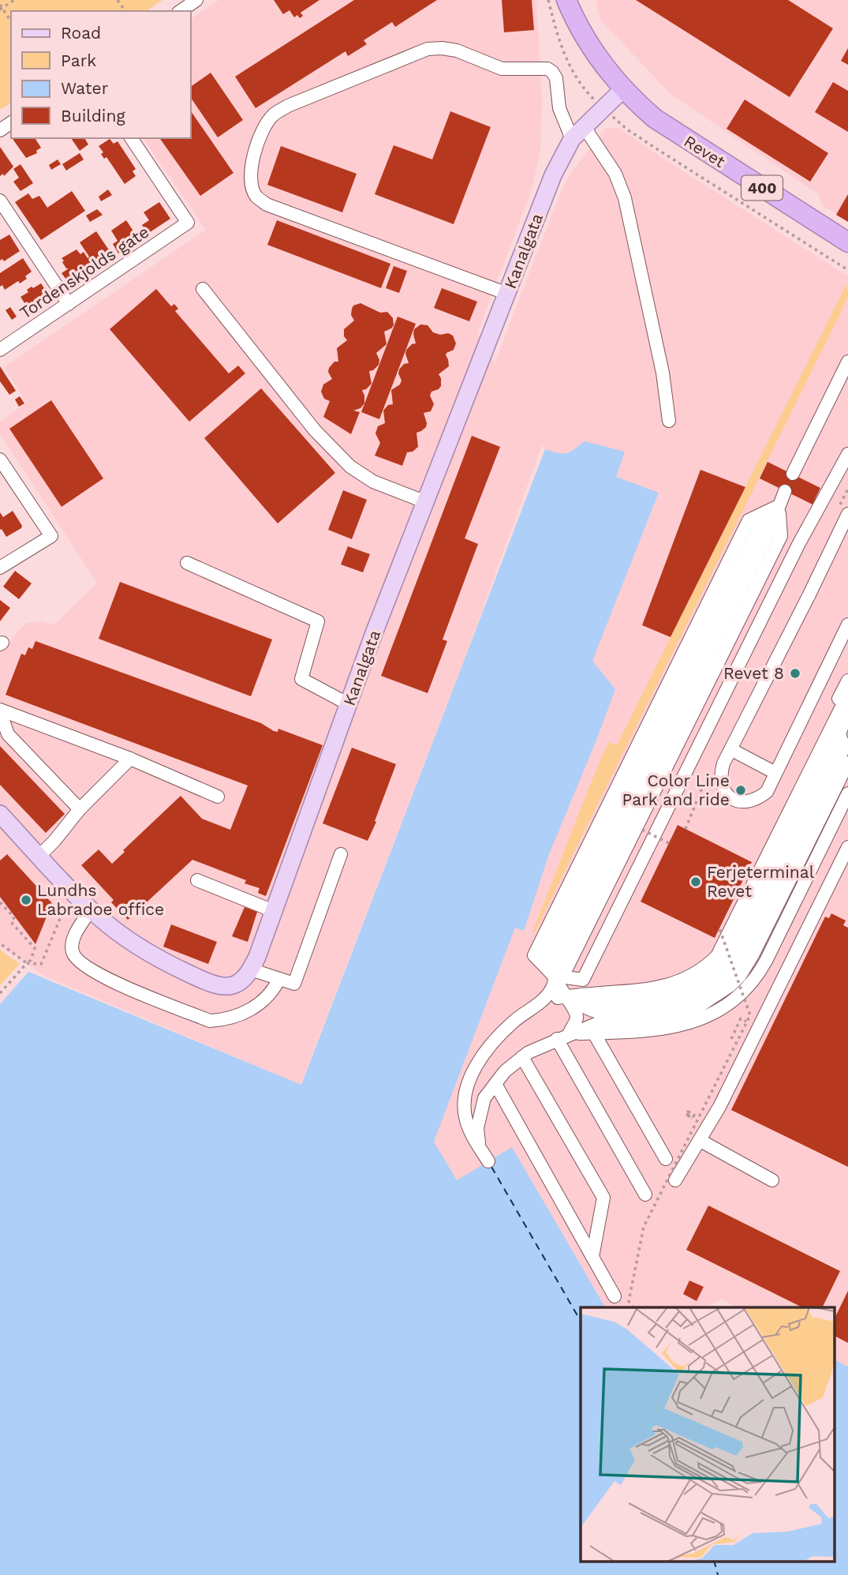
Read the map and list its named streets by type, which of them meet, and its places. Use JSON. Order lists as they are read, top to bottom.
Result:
{
  "streets": {
    "highway": ["Revet", "400"],
    "main road": ["Kanalgata"],
    "street": ["Tordenskjolds gate"]
  },
  "crossings": [
    ["Revet", "400"],
    ["Revet", "Kanalgata"],
    ["400", "Kanalgata"]
  ],
  "places": [
    "Revet 8",
    "Color Line Park and ride",
    "Ferjeterminal Revet",
    "Lundhs Labradoe office"
  ],
  "legend": [
    "Road",
    "Park",
    "Water",
    "Building"
  ]
}
